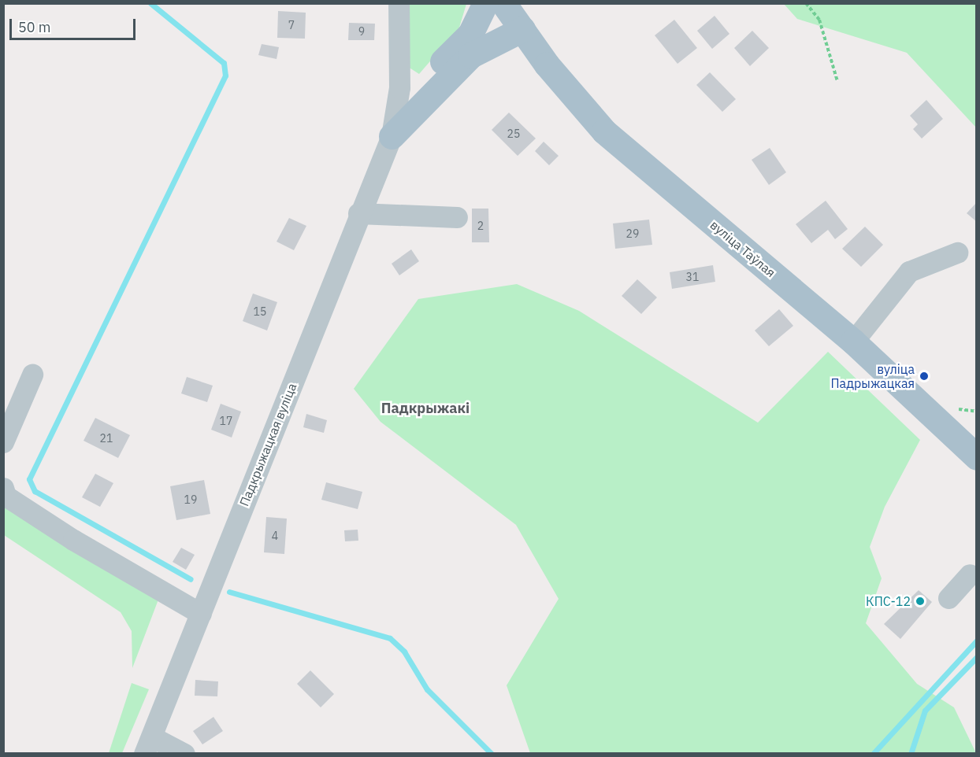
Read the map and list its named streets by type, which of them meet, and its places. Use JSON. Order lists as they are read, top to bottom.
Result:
{
  "streets": {
    "main road": ["вуліца Таўлая"],
    "street": ["Падкрыжацкая вуліца"]
  },
  "districts": ["Падкрыжакі"],
  "places": ["вуліца Падрыжацкая", "КПС-12"],
  "house_numbers": [
    "7",
    "9",
    "25",
    "2",
    "29",
    "31",
    "15",
    "17",
    "21",
    "19",
    "4"
  ],
  "scale_bar": "50 m"
}
